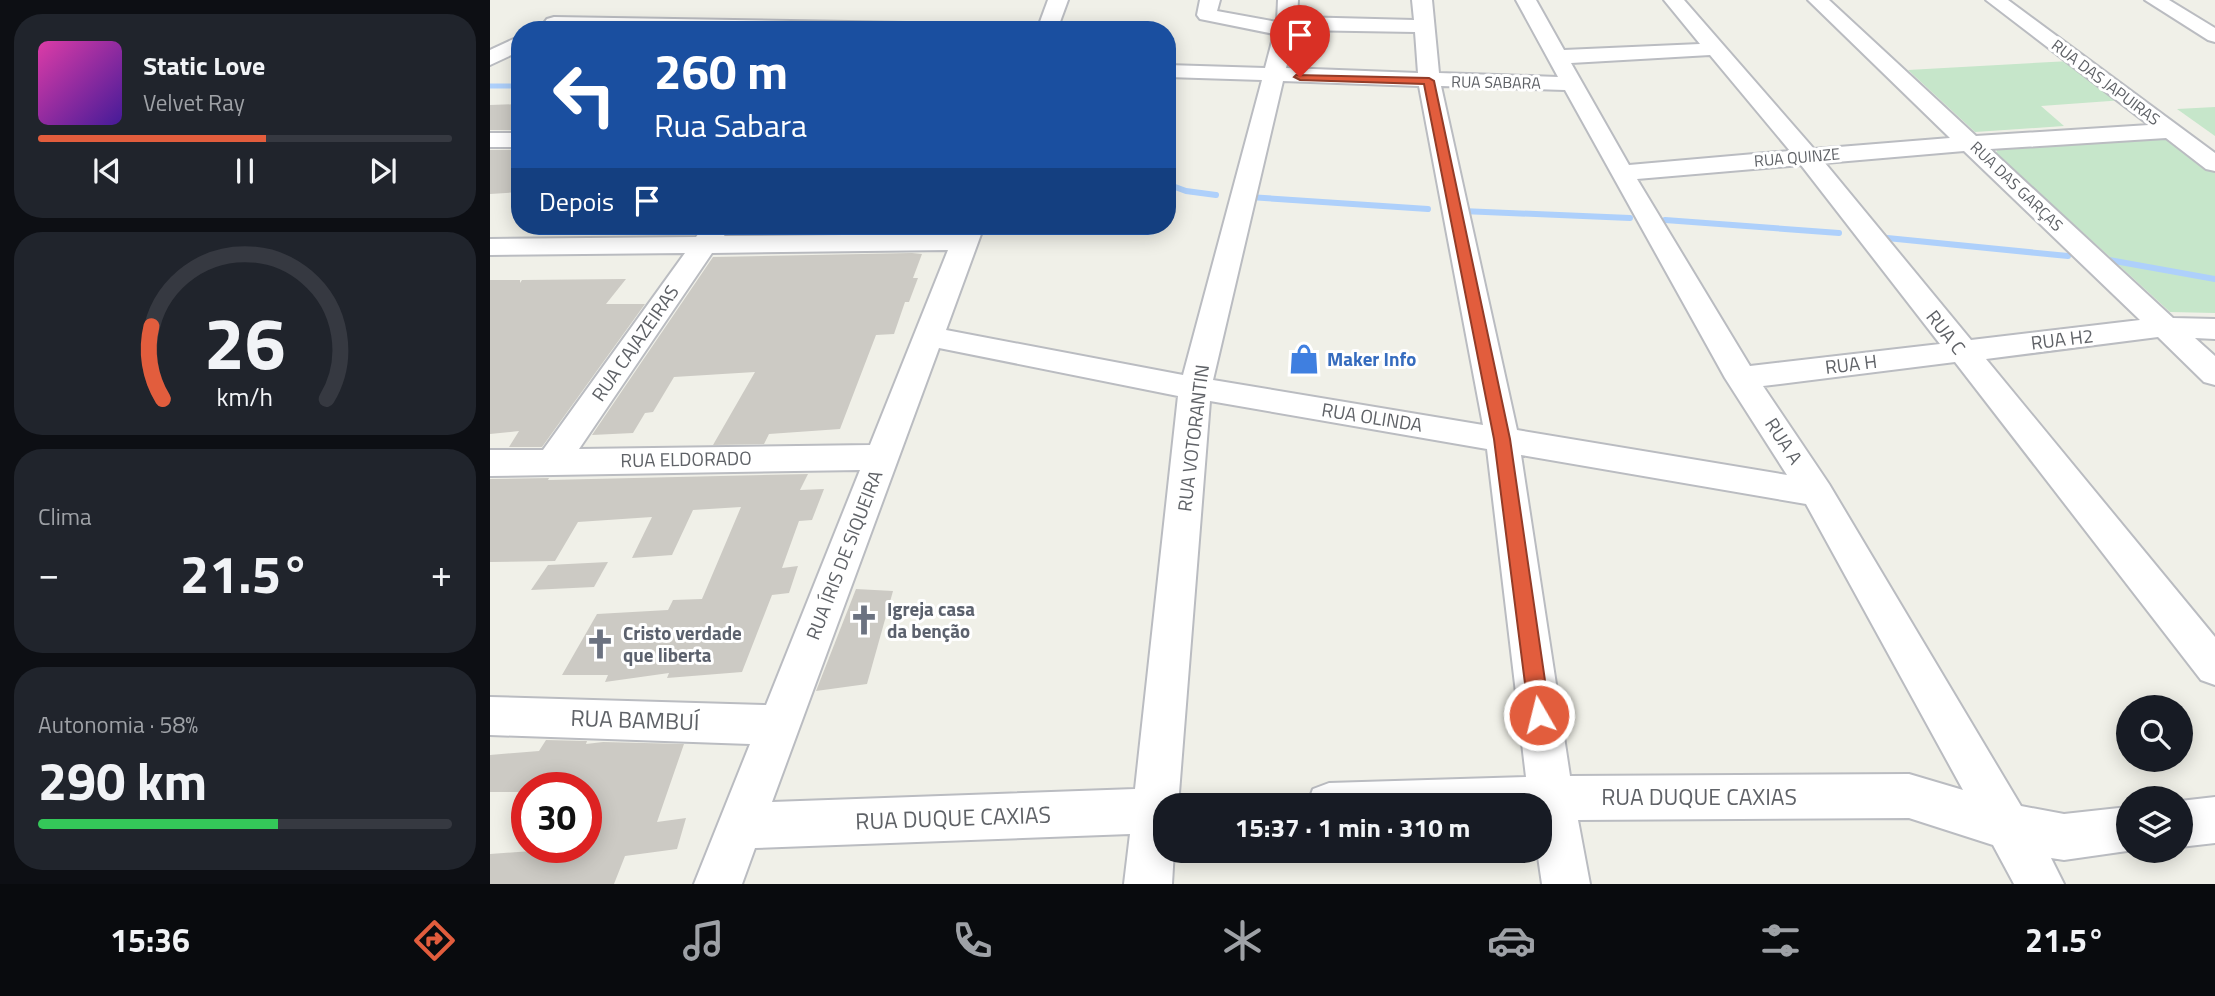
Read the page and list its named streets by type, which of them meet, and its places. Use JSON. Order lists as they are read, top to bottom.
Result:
{
  "streets": {
    "street": [
      "RUA SABARA",
      "RUA DAS JAPUIRAS",
      "RUA QUINZE",
      "RUA DAS GARÇAS",
      "RUA C",
      "RUA H2",
      "RUA CAJAZEIRAS",
      "RUA H",
      "RUA OLINDA",
      "RUA VOTORANTIN",
      "RUA A",
      "RUA ELDORADO",
      "RUA ÍRIS DE SIQUEIRA",
      "RUA BAMBUÍ",
      "RUA DUQUE CAXIAS"
    ]
  },
  "crossings": [
    ["RUA SABARA", "RUA C"],
    ["RUA SABARA", "RUA VOTORANTIN"],
    ["RUA SABARA", "RUA A"],
    ["RUA DAS JAPUIRAS", "RUA QUINZE"],
    ["RUA QUINZE", "RUA DAS GARÇAS"],
    ["RUA QUINZE", "RUA C"],
    ["RUA QUINZE", "RUA A"],
    ["RUA DAS GARÇAS", "RUA H2"],
    ["RUA C", "RUA H2"],
    ["RUA C", "RUA H"],
    ["RUA H2", "RUA H"],
    ["RUA CAJAZEIRAS", "RUA ELDORADO"],
    ["RUA H", "RUA A"],
    ["RUA OLINDA", "RUA VOTORANTIN"],
    ["RUA OLINDA", "RUA A"],
    ["RUA OLINDA", "RUA ÍRIS DE SIQUEIRA"],
    ["RUA A", "RUA DUQUE CAXIAS"],
    ["RUA ELDORADO", "RUA ÍRIS DE SIQUEIRA"],
    ["RUA ÍRIS DE SIQUEIRA", "RUA BAMBUÍ"],
    ["RUA ÍRIS DE SIQUEIRA", "RUA DUQUE CAXIAS"]
  ],
  "places": {
    "shop": ["Maker Info"],
    "church": ["Igreja casa da benção", "Cristo verdade que liberta"]
  },
  "page": {
    "turn": ["260 m", "Rua Sabara"],
    "song": ["Static Love", "Velvet Ray"],
    "then": "Depois",
    "tile": [
      "Clima",
      ["Autonomia · 58%", "290 km"]
    ],
    "heat": ["−", "21.5°", "+"],
    "limit": "30",
    "trip": "15:37 · 1 min · 310 m",
    "tabs": ["15:36", "21.5°"],
    "gauge": ["26", "km/h"]
  }
}
